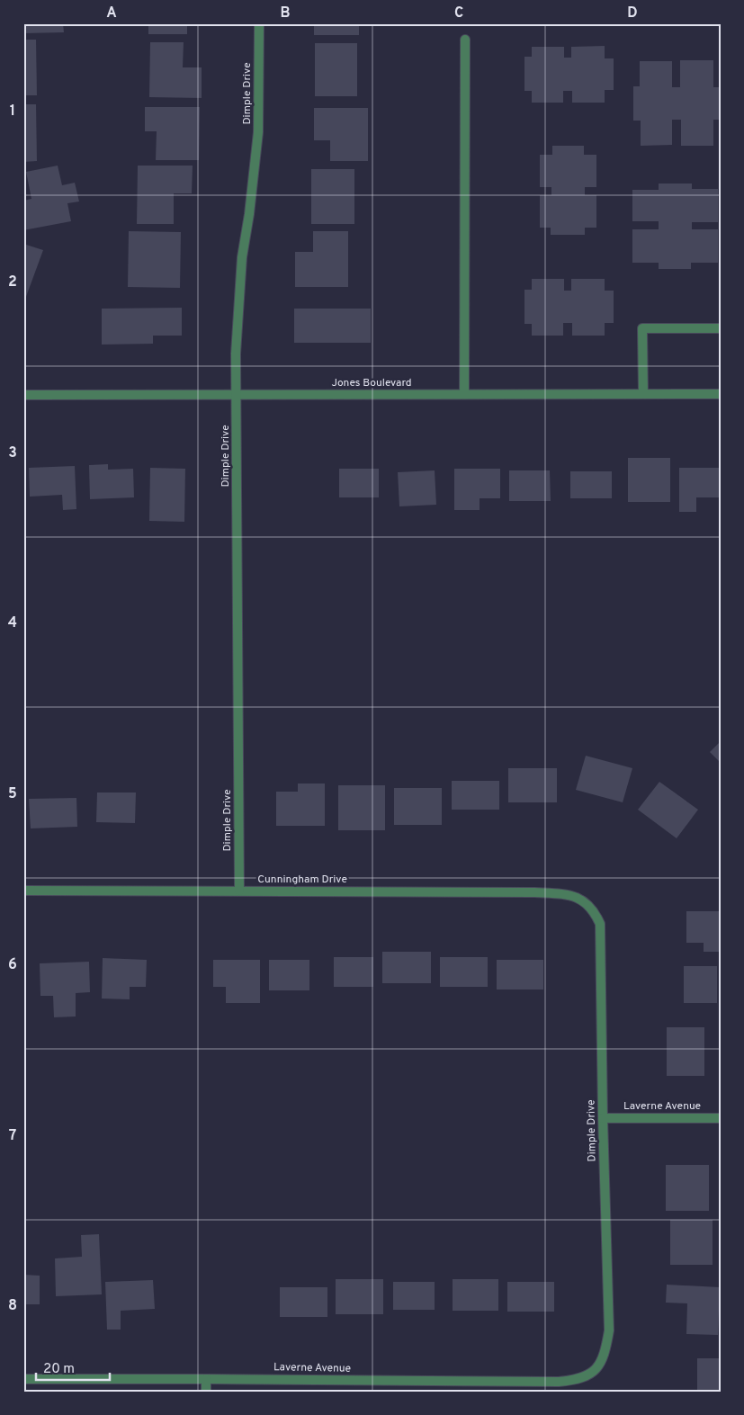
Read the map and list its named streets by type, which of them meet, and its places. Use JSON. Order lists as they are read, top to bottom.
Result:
{
  "streets": {
    "street": [
      "Dimple Drive",
      "Jones Boulevard",
      "Cunningham Drive",
      "Laverne Avenue"
    ]
  },
  "crossings": [
    ["Dimple Drive", "Jones Boulevard"],
    ["Dimple Drive", "Cunningham Drive"],
    ["Dimple Drive", "Laverne Avenue"]
  ],
  "scale_bar": "20 m",
  "grid": {
    "columns": [
      "A",
      "B",
      "C",
      "D"
    ],
    "rows": [
      "1",
      "2",
      "3",
      "4",
      "5",
      "6",
      "7",
      "8"
    ]
  }
}
